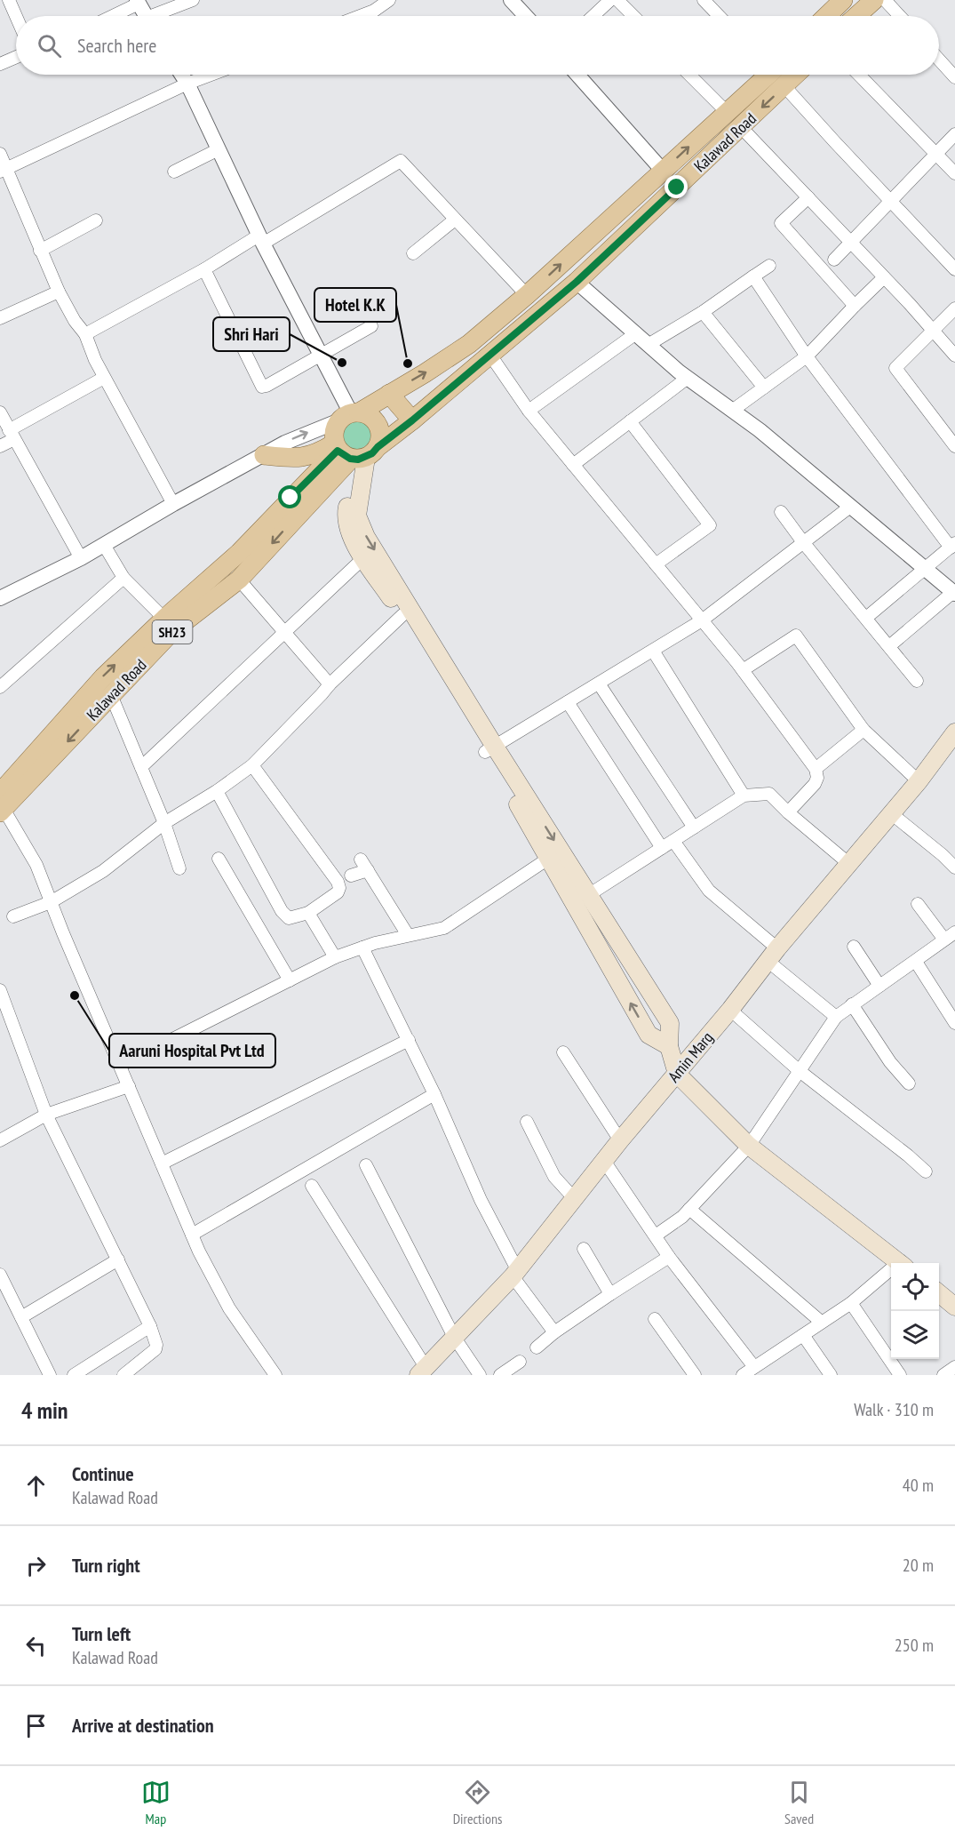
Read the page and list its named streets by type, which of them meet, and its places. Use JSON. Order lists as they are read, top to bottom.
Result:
{
  "streets": {
    "main road": ["Kalawad Road", "SH23", "Amin Marg"]
  },
  "places": ["Shri Hari", "Hotel K.K", "Aaruni Hospital Pvt Ltd"],
  "page": {
    "search": "Search here",
    "heading": ["4 min", "Walk · 310 m"],
    "list": [
      ["Continue", "Kalawad Road", "40 m"],
      ["Turn right", "20 m"],
      ["Turn left", "Kalawad Road", "250 m"],
      "Arrive at destination"
    ],
    "nav": ["Map", "Directions", "Saved"]
  }
}
